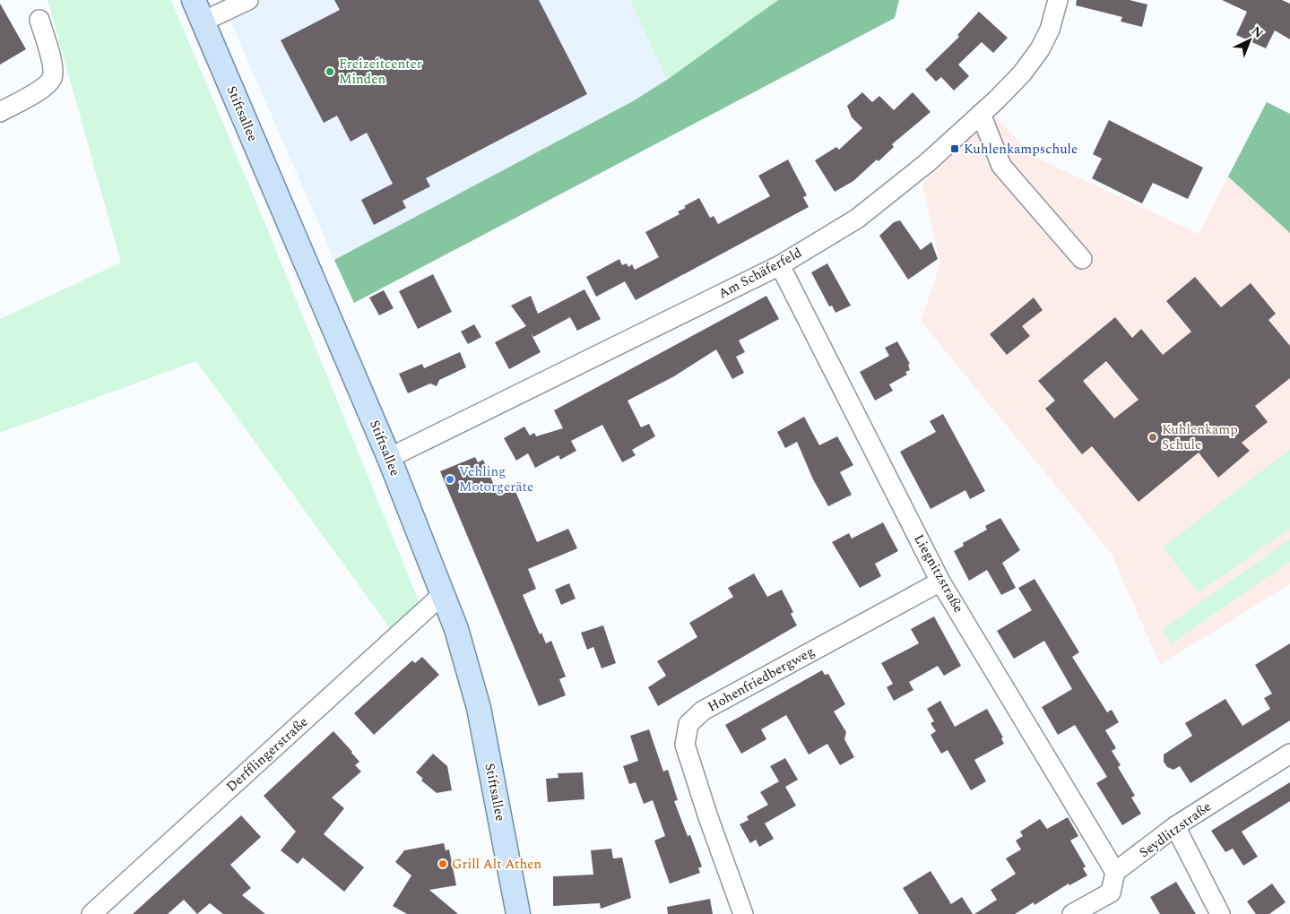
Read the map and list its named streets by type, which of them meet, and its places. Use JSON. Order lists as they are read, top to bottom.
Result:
{
  "streets": {
    "main road": ["Stiftsallee"],
    "street": [
      "Am Schäferfeld",
      "Liegnitzstraße",
      "Hohenfriedbergweg",
      "Derfflingerstraße",
      "Seydlitzstraße"
    ]
  },
  "crossings": [
    ["Stiftsallee", "Am Schäferfeld"],
    ["Stiftsallee", "Derfflingerstraße"],
    ["Am Schäferfeld", "Liegnitzstraße"],
    ["Liegnitzstraße", "Hohenfriedbergweg"],
    ["Liegnitzstraße", "Seydlitzstraße"]
  ],
  "places": {
    "other": [
      "Freizeitcenter Minden",
      "Kuhlenkamp Schule",
      "Vehling Motorgeräte",
      "Grill Alt Athen"
    ],
    "transit": ["Kuhlenkampschule"]
  },
  "north": "top right"
}
